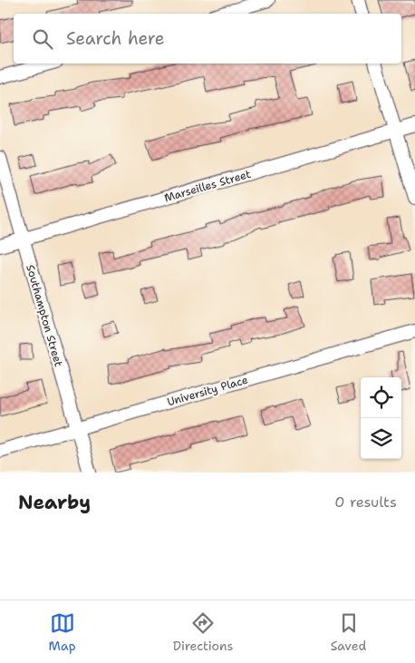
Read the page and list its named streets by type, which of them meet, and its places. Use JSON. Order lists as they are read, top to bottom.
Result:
{
  "streets": {
    "street": ["Marseilles Street", "Southampton Street", "University Place"]
  },
  "crossings": [
    ["Marseilles Street", "Southampton Street"],
    ["Southampton Street", "University Place"]
  ],
  "page": {
    "search": "Search here",
    "heading": ["Nearby", "0 results"],
    "nav": ["Map", "Directions", "Saved"]
  }
}
